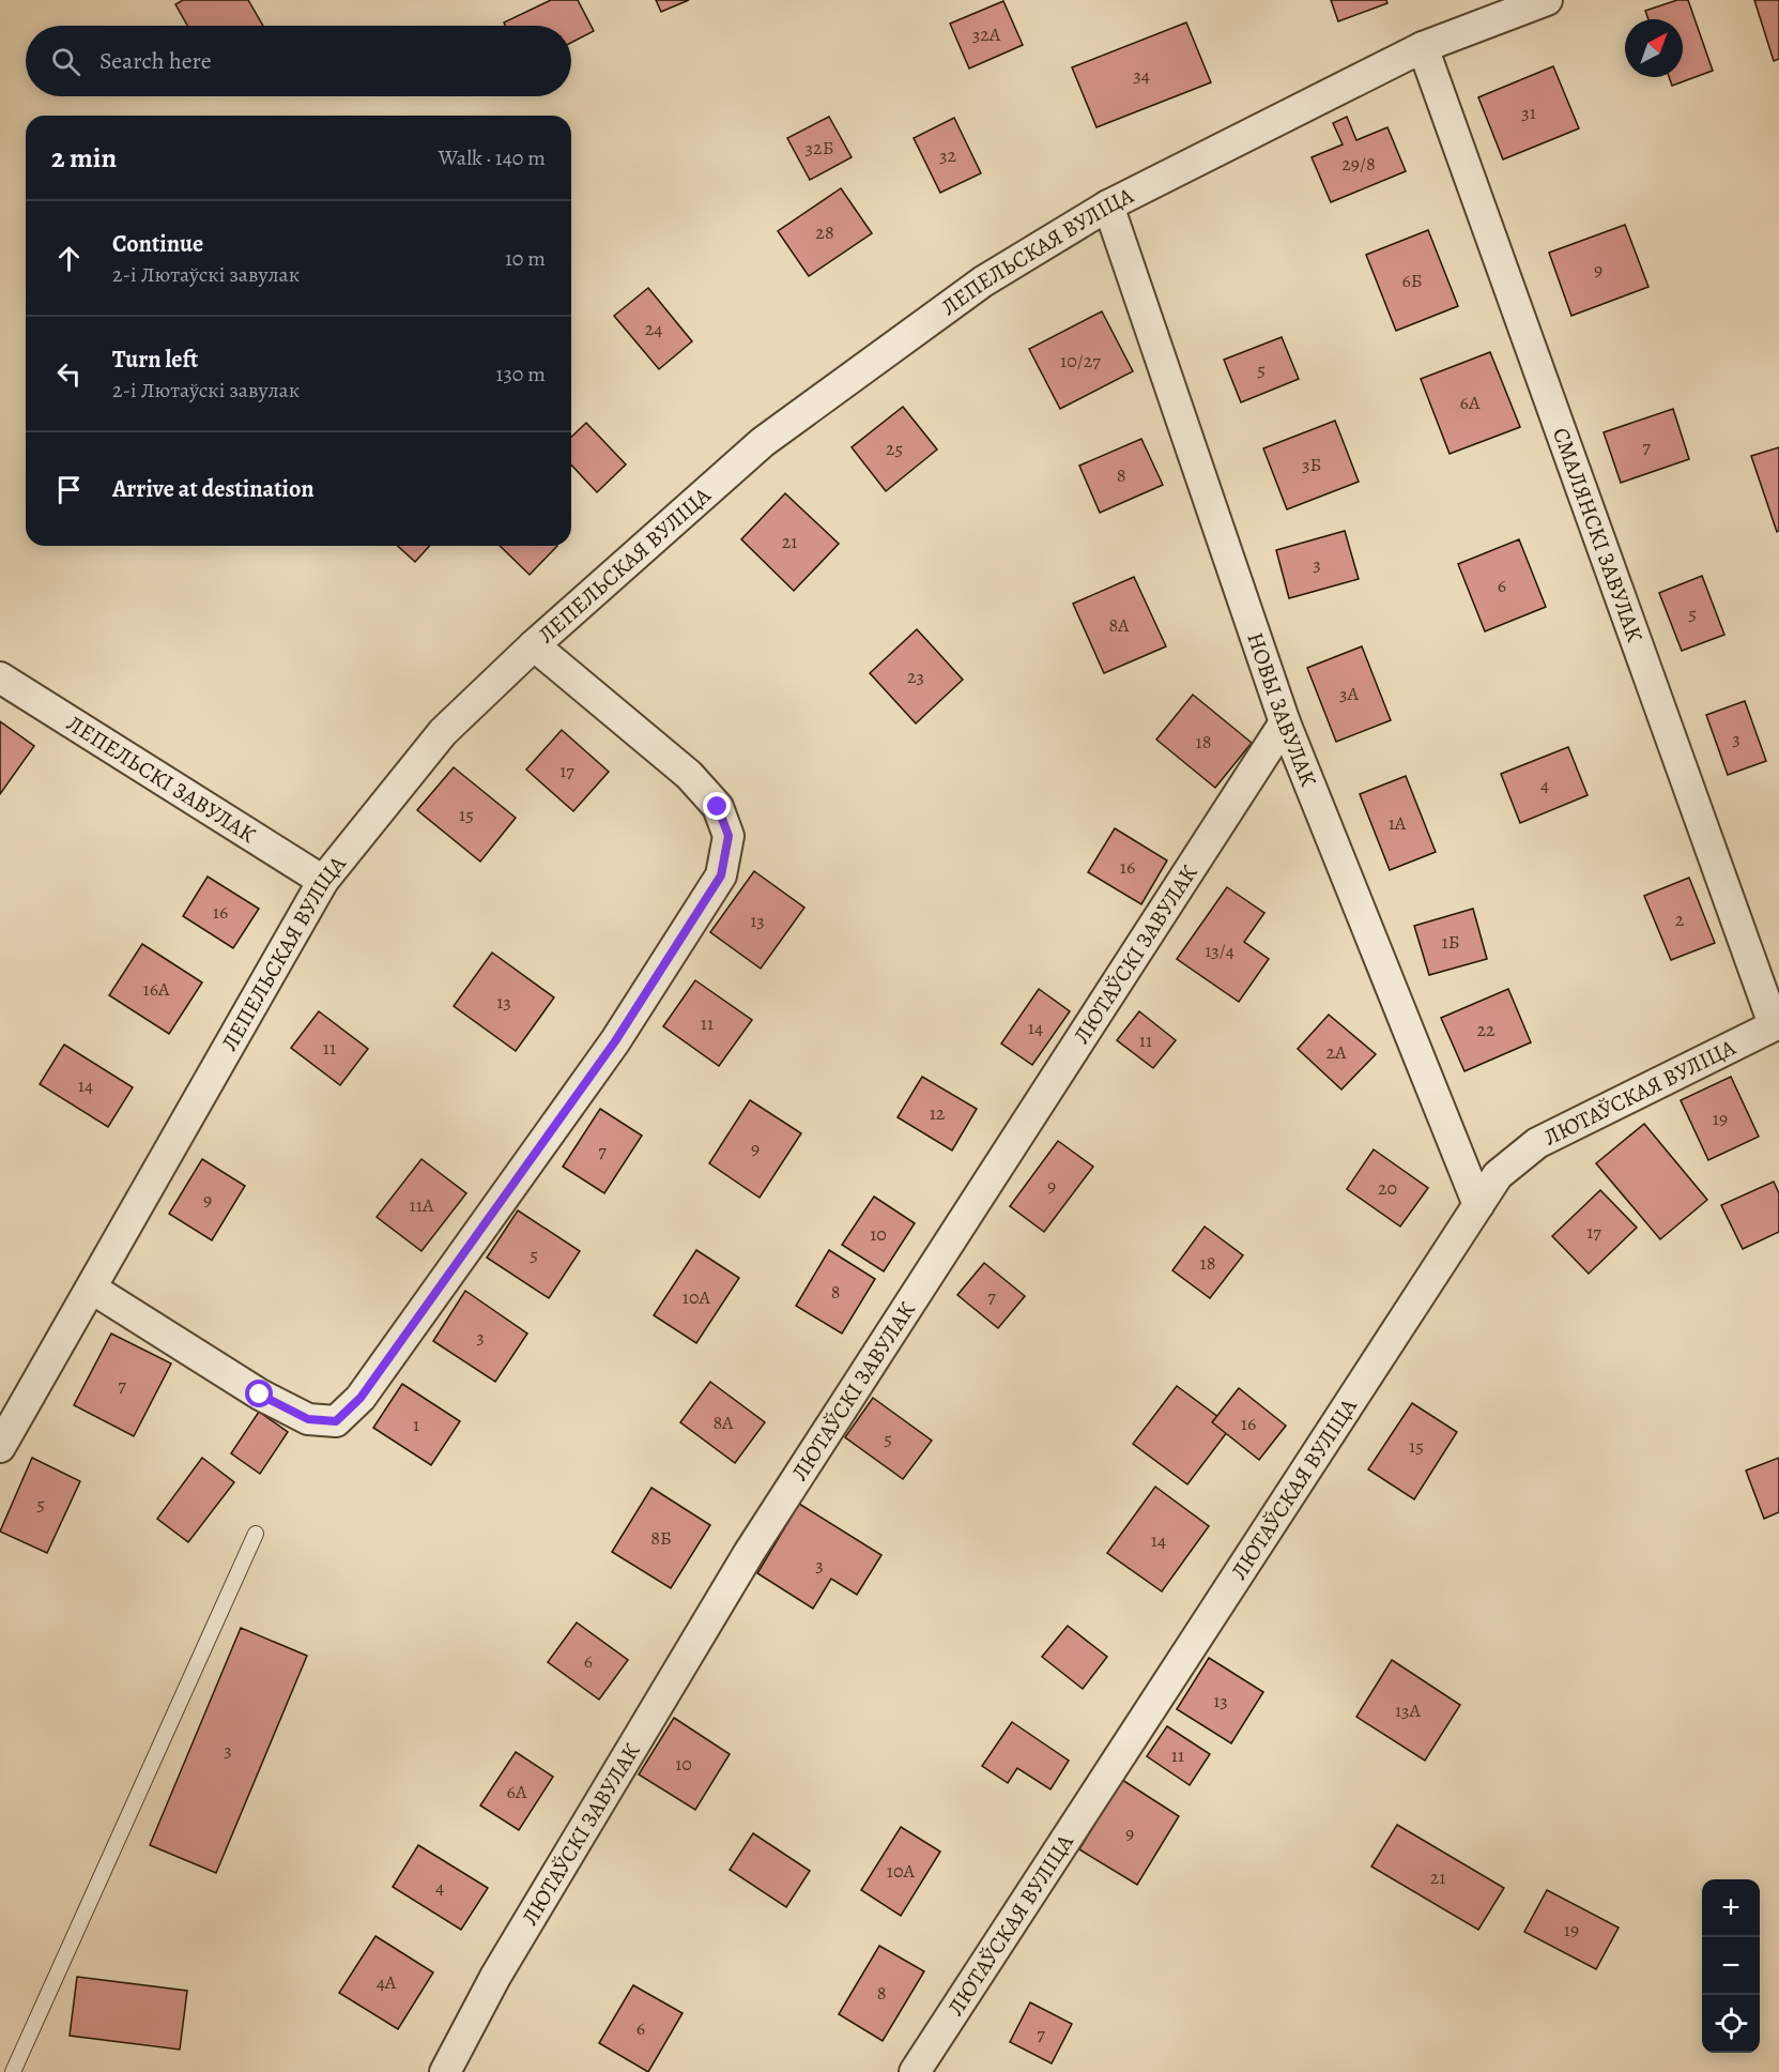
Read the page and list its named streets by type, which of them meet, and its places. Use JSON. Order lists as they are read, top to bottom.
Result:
{
  "streets": {
    "street": [
      "ЛЕПЕЛЬСКАЯ ВУЛІЦА",
      "СМАЛЯНСКІ ЗАВУЛАК",
      "НОВЫ ЗАВУЛАК",
      "ЛЕПЕЛЬСКІ ЗАВУЛАК",
      "ЛЮТАЎСКІ ЗАВУЛАК",
      "ЛЮТАЎСКАЯ ВУЛІЦА"
    ]
  },
  "crossings": [
    ["ЛЕПЕЛЬСКАЯ ВУЛІЦА", "СМАЛЯНСКІ ЗАВУЛАК"],
    ["ЛЕПЕЛЬСКАЯ ВУЛІЦА", "НОВЫ ЗАВУЛАК"],
    ["ЛЕПЕЛЬСКАЯ ВУЛІЦА", "ЛЕПЕЛЬСКІ ЗАВУЛАК"],
    ["СМАЛЯНСКІ ЗАВУЛАК", "ЛЮТАЎСКАЯ ВУЛІЦА"],
    ["НОВЫ ЗАВУЛАК", "ЛЮТАЎСКІ ЗАВУЛАК"],
    ["НОВЫ ЗАВУЛАК", "ЛЮТАЎСКАЯ ВУЛІЦА"]
  ],
  "house_numbers": [
    "32А",
    "34",
    "31",
    "32Б",
    "32",
    "29/8",
    "28",
    "9",
    "6Б",
    "24",
    "10/27",
    "5",
    "6А",
    "7",
    "25",
    "3Б",
    "8",
    "21",
    "3",
    "6",
    "5",
    "8А",
    "23",
    "3А",
    "3",
    "18",
    "17",
    "4",
    "15",
    "1А",
    "16",
    "16",
    "2",
    "13",
    "1Б",
    "13/4",
    "16А",
    "13",
    "11",
    "14",
    "22",
    "11",
    "11",
    "2А",
    "14",
    "12",
    "19",
    "9",
    "7",
    "9",
    "20",
    "9",
    "11А",
    "17",
    "10",
    "5",
    "18",
    "8",
    "7",
    "10А",
    "3",
    "7",
    "8А",
    "16",
    "1",
    "5",
    "15",
    "5",
    "8Б",
    "14",
    "3",
    "6",
    "13",
    "13А",
    "3",
    "11",
    "10",
    "6А",
    "9",
    "10А",
    "21",
    "4",
    "19",
    "4А",
    "8",
    "6",
    "7"
  ],
  "north": "top right",
  "page": {
    "search": "Search here",
    "heading": ["2 min", "Walk · 140 m"],
    "list": [
      ["Continue", "2-і Лютаўскі завулак", "10 m"],
      ["Turn left", "2-і Лютаўскі завулак", "130 m"],
      "Arrive at destination"
    ],
    "map_buttons": ["+", "−"]
  }
}
